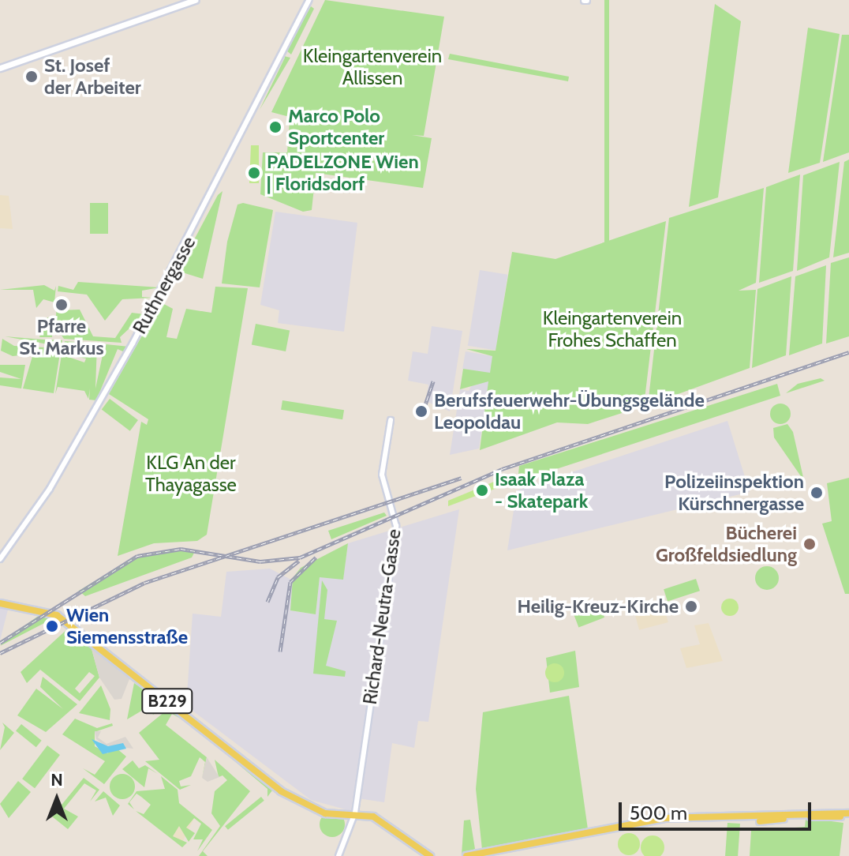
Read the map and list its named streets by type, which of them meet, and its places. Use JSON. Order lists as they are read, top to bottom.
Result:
{
  "streets": {
    "main road": ["B229"],
    "street": ["Ruthnergasse", "Richard-Neutra-Gasse"]
  },
  "crossings": [
    ["Richard-Neutra-Gasse", "B229"]
  ],
  "parks": ["Kleingartenverein Allissen", "Kleingartenverein Frohes Schaffen", "KLG An der Thayagasse"],
  "places": [
    "St. Josef der Arbeiter",
    "Marco Polo Sportcenter",
    "PADELZONE Wien | Floridsdorf",
    "Pfarre St. Markus",
    "Berufsfeuerwehr-Übungsgelände Leopoldau",
    "Isaak Plaza - Skatepark",
    "Polizeiinspektion Kürschnergasse",
    "Bücherei Großfeldsiedlung",
    "Heilig-Kreuz-Kirche",
    "Wien Siemensstraße"
  ],
  "scale_bar": "500 m",
  "north": "top"
}
